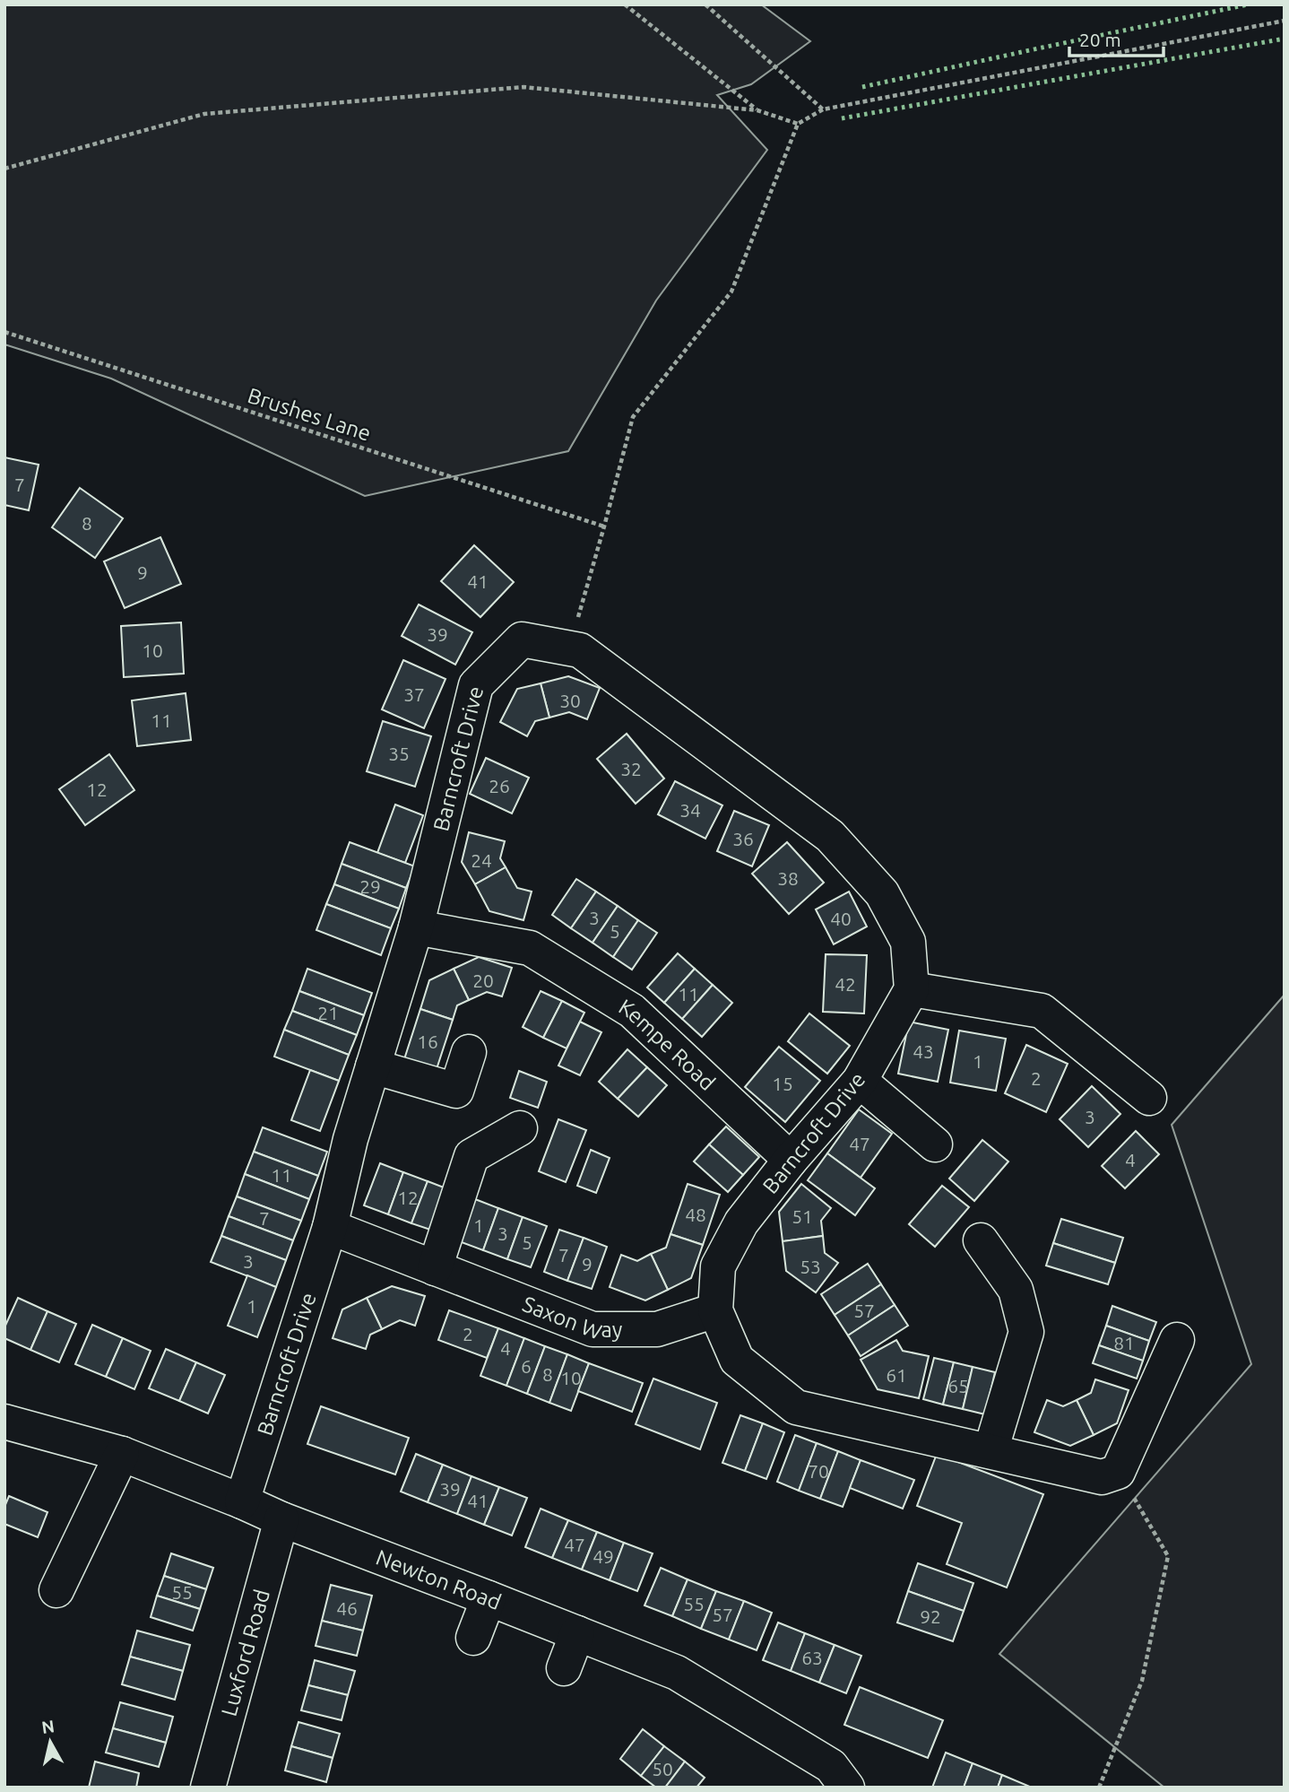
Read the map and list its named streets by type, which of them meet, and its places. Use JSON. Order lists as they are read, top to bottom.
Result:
{
  "streets": {
    "street": [
      "Barncroft Drive",
      "Kempe Road",
      "Saxon Way",
      "Newton Road",
      "Luxford Road"
    ],
    "path": ["Brushes Lane"]
  },
  "crossings": [
    ["Barncroft Drive", "Kempe Road"],
    ["Barncroft Drive", "Saxon Way"],
    ["Barncroft Drive", "Newton Road"],
    ["Newton Road", "Luxford Road"]
  ],
  "house_numbers": [
    "7",
    "8",
    "9",
    "41",
    "39",
    "10",
    "37",
    "30",
    "11",
    "35",
    "32",
    "26",
    "12",
    "34",
    "36",
    "24",
    "38",
    "29",
    "3",
    "40",
    "5",
    "20",
    "42",
    "11",
    "21",
    "16",
    "43",
    "1",
    "2",
    "15",
    "3",
    "47",
    "4",
    "11",
    "12",
    "48",
    "51",
    "7",
    "1",
    "3",
    "5",
    "7",
    "3",
    "9",
    "53",
    "1",
    "57",
    "2",
    "81",
    "4",
    "6",
    "8",
    "61",
    "10",
    "65",
    "70",
    "39",
    "41",
    "47",
    "49",
    "55",
    "55",
    "46",
    "57",
    "92",
    "63",
    "50"
  ],
  "scale_bar": "20 m",
  "north": "top"
}
